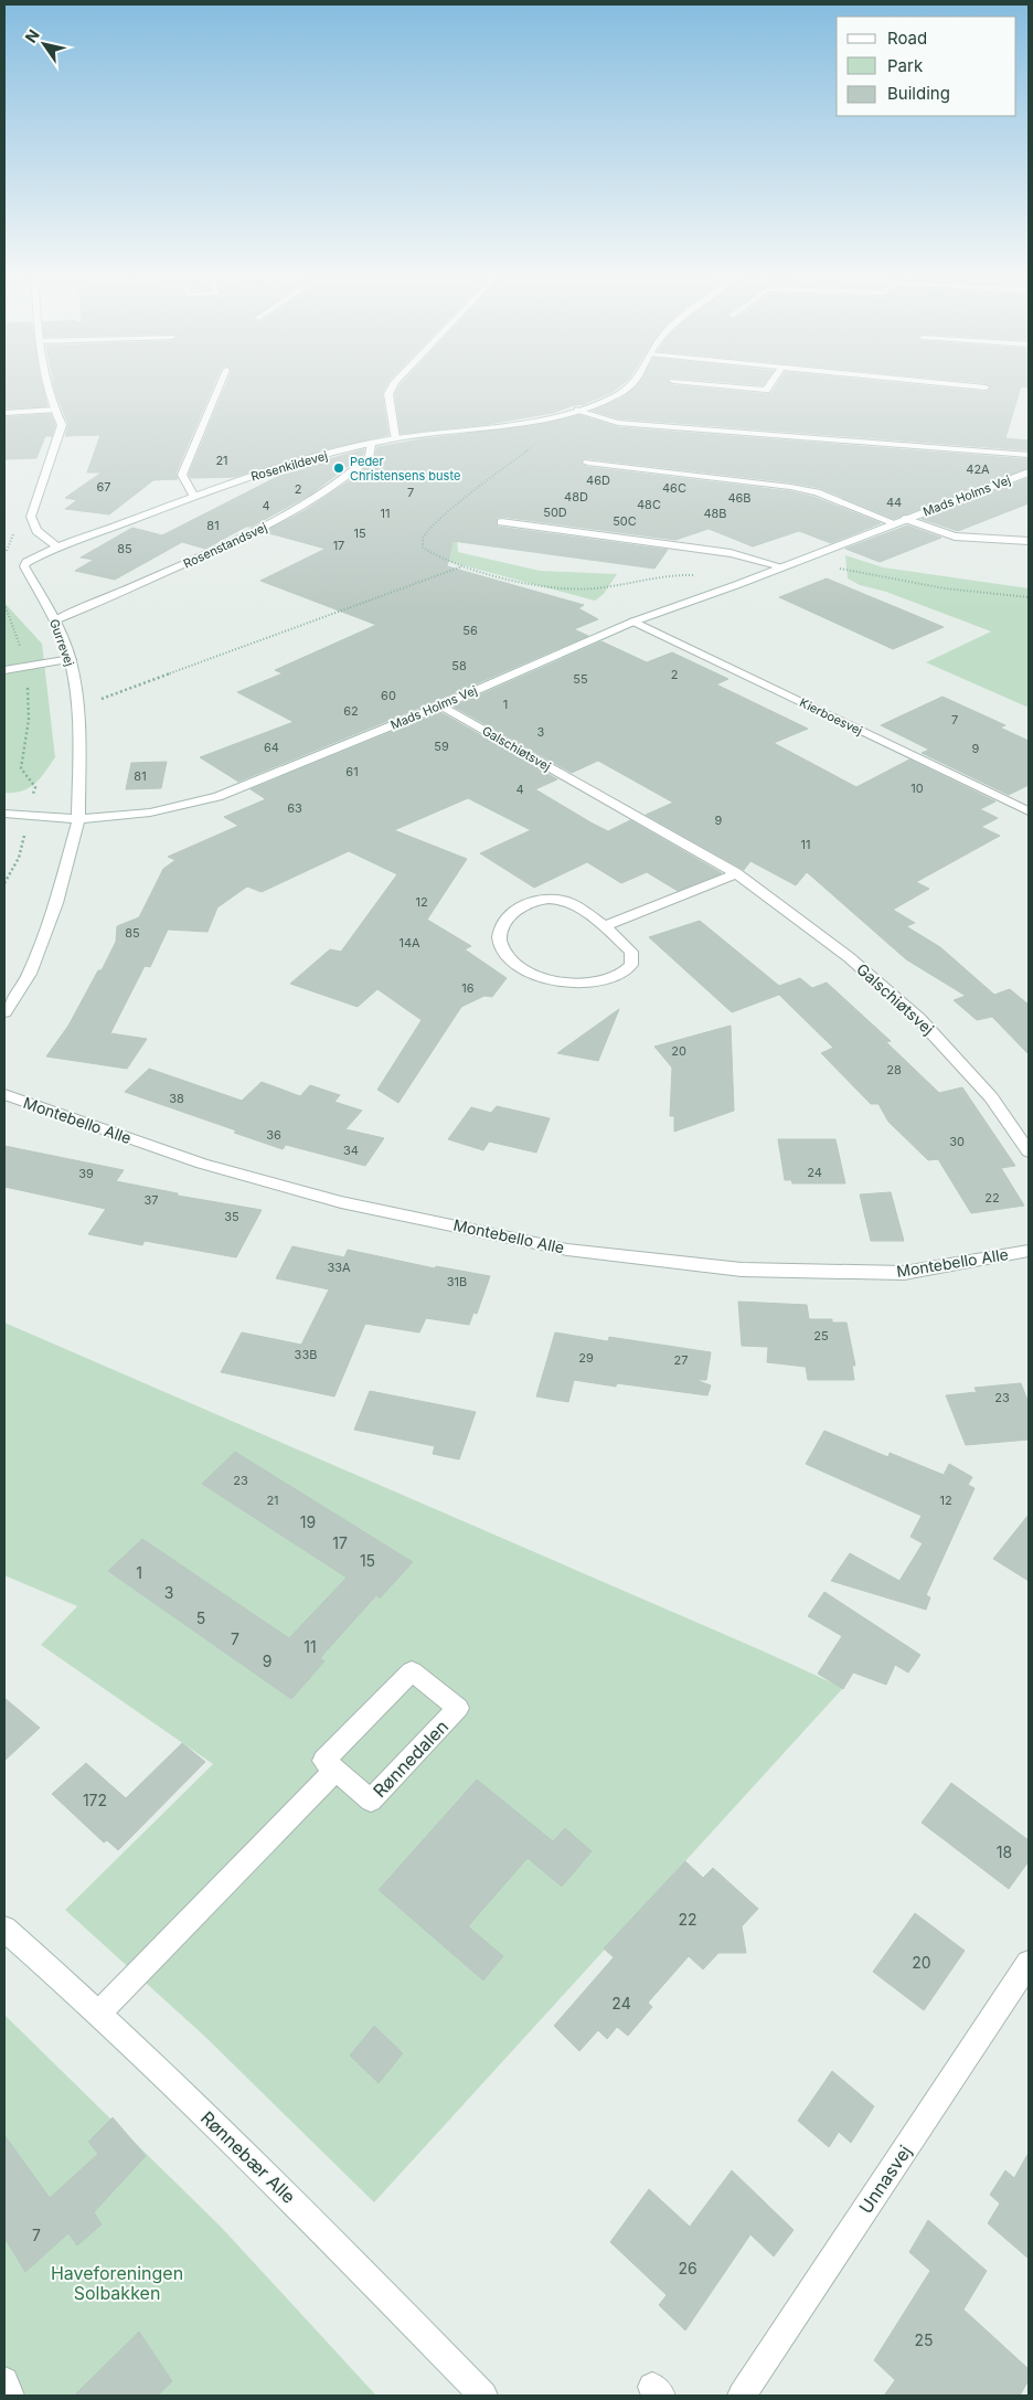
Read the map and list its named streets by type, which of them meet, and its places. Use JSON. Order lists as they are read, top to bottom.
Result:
{
  "streets": {
    "street": [
      "Rosenkildevej",
      "Mads Holms Vej",
      "Rosenstandsvej",
      "Gurrevej",
      "Kierboesvej",
      "Galschiøtsvej",
      "Montebello Alle",
      "Rønnedalen",
      "Rønnebær Alle",
      "Unnasvej"
    ]
  },
  "crossings": [
    ["Rosenkildevej", "Rosenstandsvej"],
    ["Rosenkildevej", "Gurrevej"],
    ["Mads Holms Vej", "Gurrevej"],
    ["Mads Holms Vej", "Kierboesvej"],
    ["Mads Holms Vej", "Galschiøtsvej"],
    ["Rosenstandsvej", "Gurrevej"]
  ],
  "parks": ["Haveforeningen Solbakken"],
  "places": ["Peder Christensens buste"],
  "house_numbers": [
    "21",
    "42A",
    "46D",
    "67",
    "46C",
    "2",
    "7",
    "48D",
    "46B",
    "44",
    "48C",
    "4",
    "50D",
    "11",
    "48B",
    "50C",
    "81",
    "15",
    "17",
    "85",
    "56",
    "58",
    "2",
    "55",
    "60",
    "1",
    "62",
    "7",
    "3",
    "59",
    "64",
    "9",
    "61",
    "81",
    "10",
    "4",
    "63",
    "9",
    "11",
    "12",
    "85",
    "14A",
    "16",
    "20",
    "28",
    "38",
    "36",
    "30",
    "34",
    "24",
    "39",
    "22",
    "37",
    "35",
    "33A",
    "31B",
    "25",
    "33B",
    "29",
    "27",
    "23",
    "23",
    "21",
    "12",
    "19",
    "17",
    "15",
    "1",
    "3",
    "5",
    "7",
    "11",
    "9",
    "172",
    "18",
    "22",
    "20",
    "24",
    "7",
    "26",
    "25"
  ],
  "legend": ["Road", "Park", "Building"],
  "north": "top left"
}
